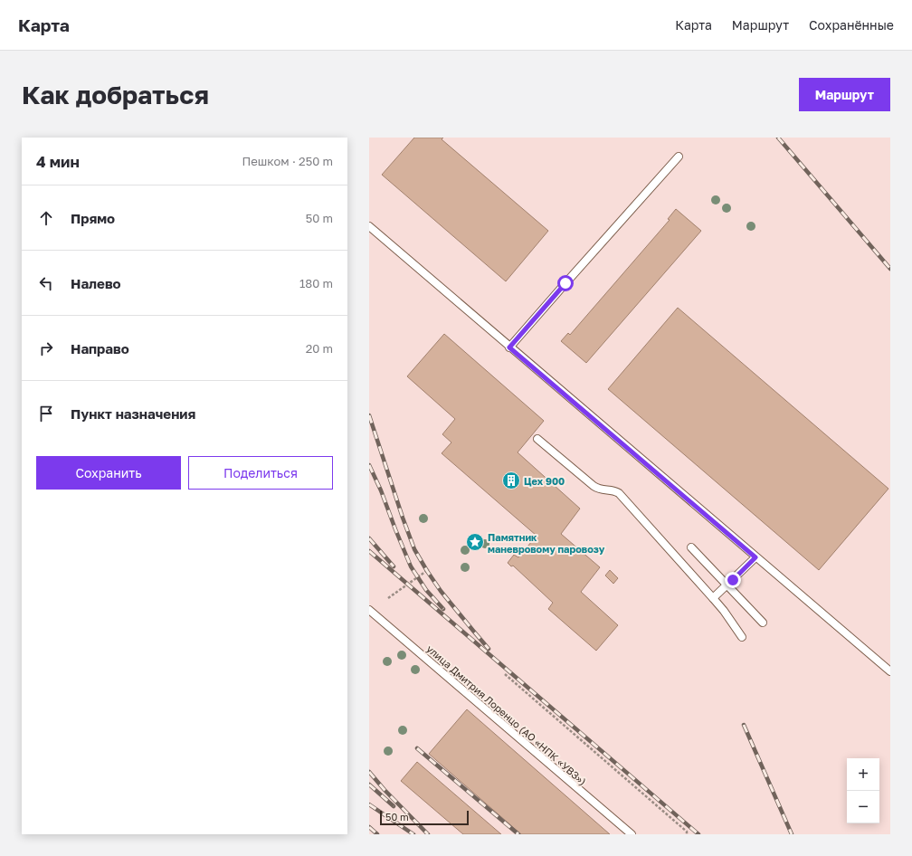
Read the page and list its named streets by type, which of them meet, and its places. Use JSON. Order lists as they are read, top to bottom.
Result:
{
  "streets": {
    "lane": ["улица Дмитрия Лоренцо (АО «НПК «УВЗ»)"]
  },
  "places": {
    "building": ["Цех 900"],
    "place": ["Памятник маневровому паровозу"]
  },
  "scale_bar": "50 m",
  "page": {
    "header": "Карта",
    "nav": ["Карта", "Маршрут", "Сохранённые"],
    "buttons": [
      "Маршрут",
      ["Сохранить", "Поделиться"]
    ],
    "title": "Как добраться",
    "heading": ["4 мин", "Пешком · 250 m"],
    "list": [
      ["Прямо", "50 m"],
      ["Налево", "180 m"],
      ["Направо", "20 m"],
      "Пункт назначения"
    ],
    "map_buttons": ["+", "−"],
    "scale": "50 m"
  }
}
